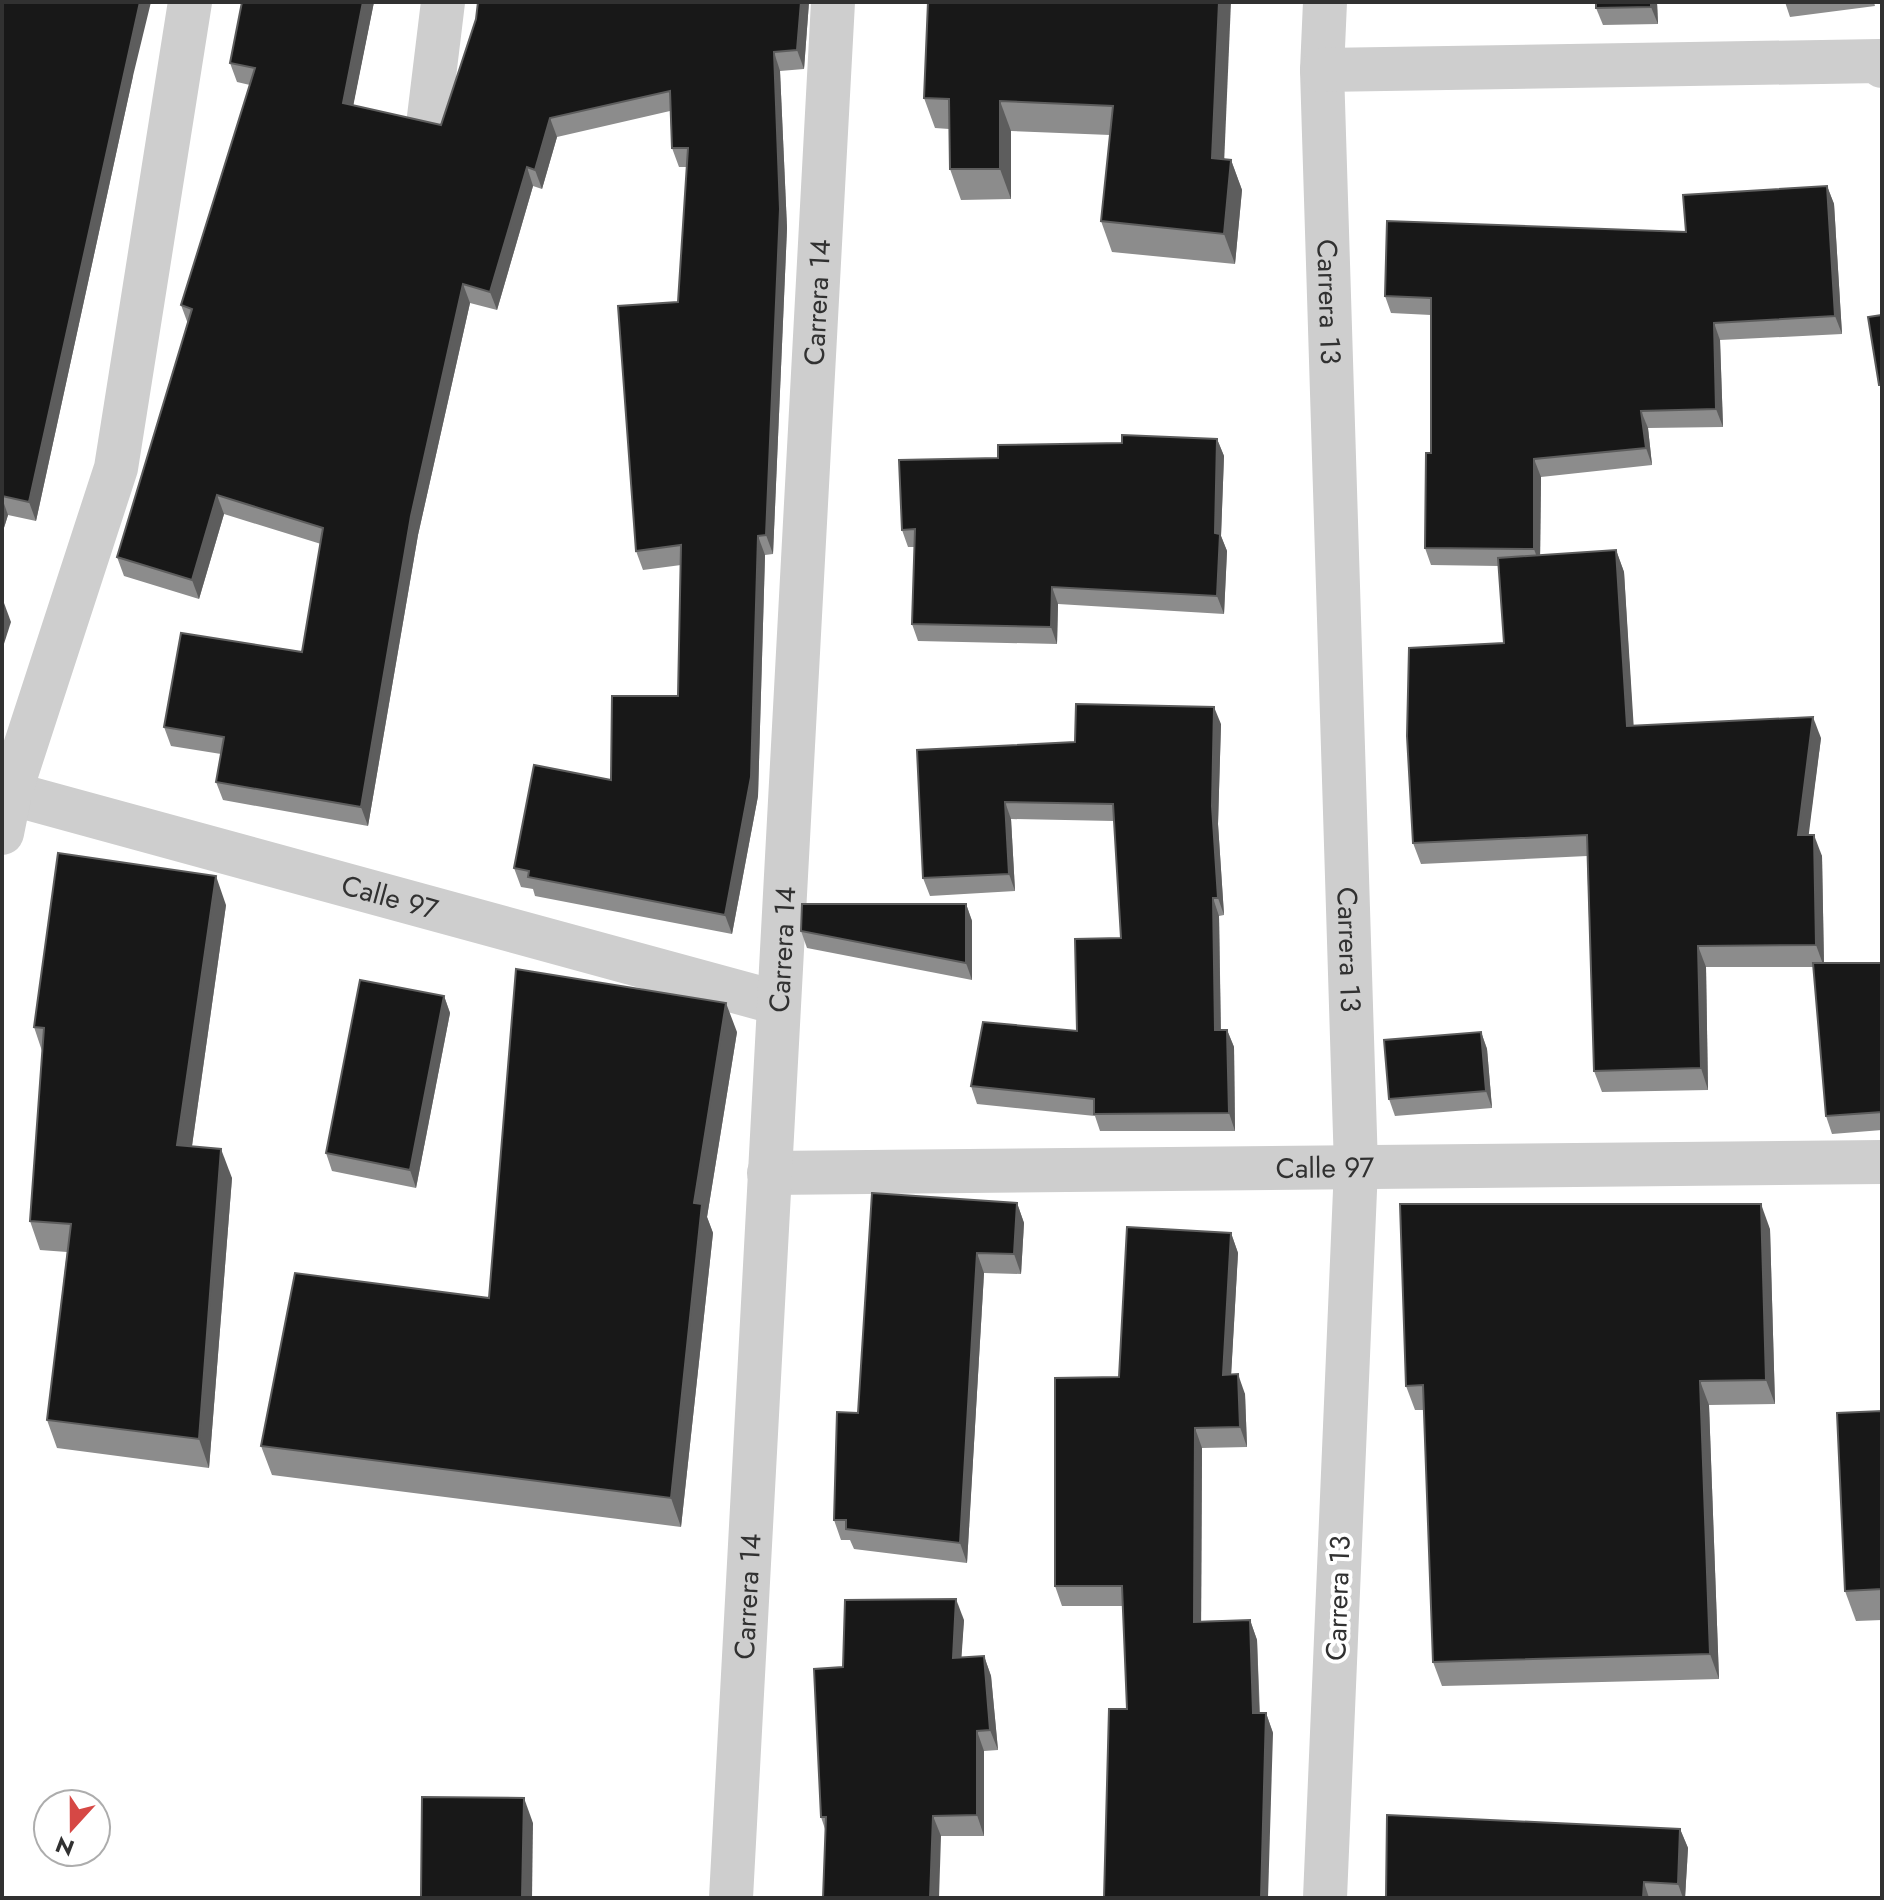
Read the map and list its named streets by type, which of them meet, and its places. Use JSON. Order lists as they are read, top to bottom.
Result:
{
  "streets": {
    "street": ["Carrera 13", "Carrera 14", "Calle 97"]
  },
  "crossings": [
    ["Carrera 13", "Calle 97"],
    ["Carrera 14", "Calle 97"]
  ],
  "north": "bottom"
}
